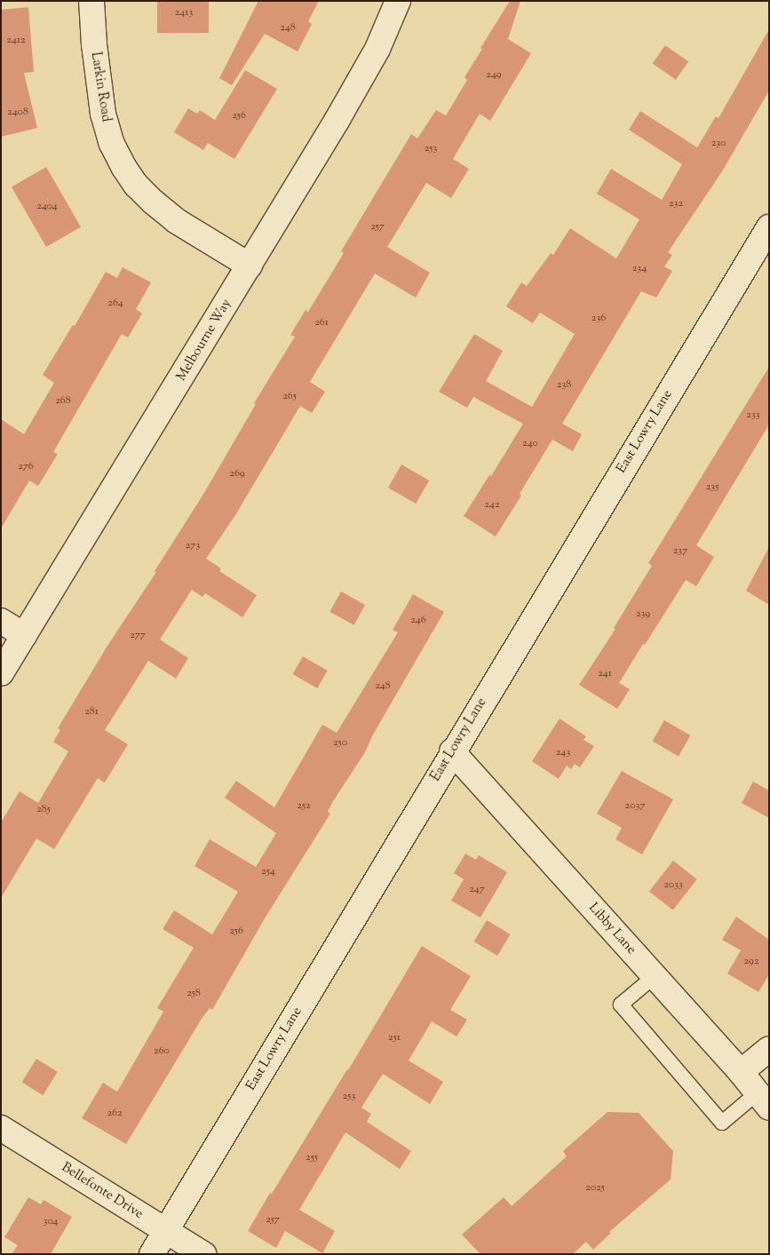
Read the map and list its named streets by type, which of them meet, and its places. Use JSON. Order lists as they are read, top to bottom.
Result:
{
  "streets": {
    "street": [
      "Larkin Road",
      "Melbourne Way",
      "East Lowry Lane",
      "Libby Lane",
      "Bellefonte Drive"
    ]
  },
  "crossings": [
    ["Larkin Road", "Melbourne Way"],
    ["East Lowry Lane", "Libby Lane"],
    ["East Lowry Lane", "Bellefonte Drive"]
  ],
  "house_numbers": [
    "2413",
    "248",
    "2412",
    "249",
    "2408",
    "256",
    "230",
    "253",
    "232",
    "2404",
    "257",
    "234",
    "264",
    "236",
    "261",
    "238",
    "265",
    "268",
    "233",
    "240",
    "276",
    "269",
    "235",
    "242",
    "273",
    "237",
    "239",
    "246",
    "277",
    "241",
    "248",
    "281",
    "250",
    "243",
    "252",
    "2037",
    "285",
    "254",
    "2033",
    "247",
    "256",
    "292",
    "258",
    "251",
    "260",
    "253",
    "262",
    "255",
    "2025",
    "257",
    "304"
  ]
}
